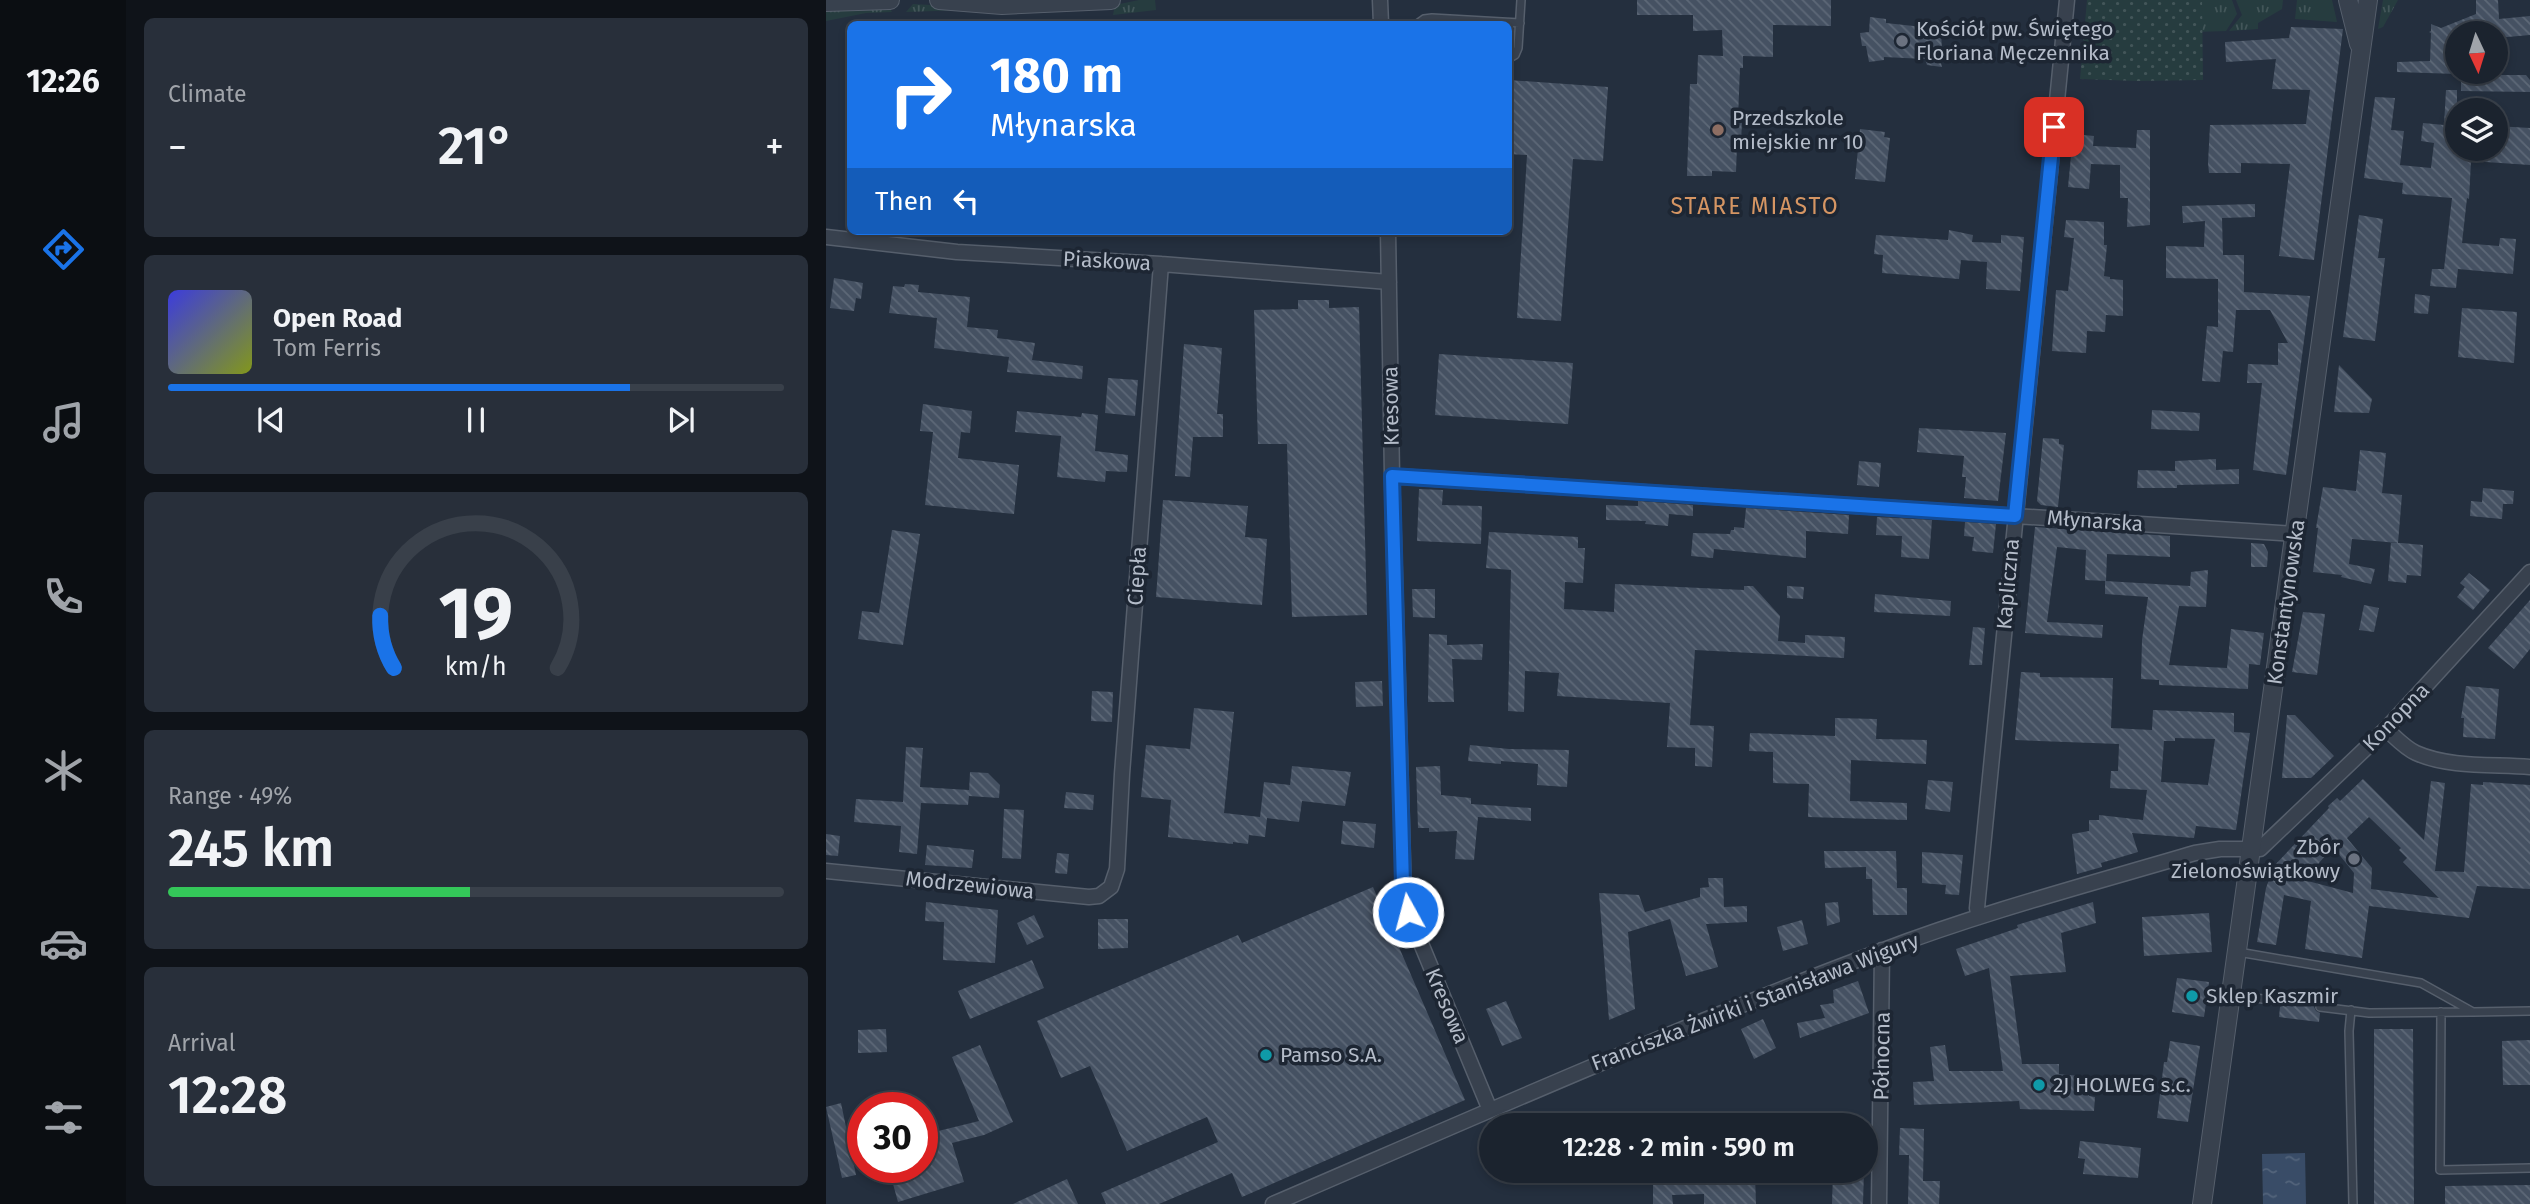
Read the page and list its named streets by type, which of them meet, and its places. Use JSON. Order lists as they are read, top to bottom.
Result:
{
  "streets": {
    "street": [
      "Piaskowa",
      "Kresowa",
      "Młynarska",
      "Ciepła",
      "Kapliczna",
      "Konstantynowska",
      "Konopna",
      "Modrzewiowa",
      "Franciszka Żwirki i Stanisława Wigury",
      "Północna"
    ]
  },
  "crossings": [
    ["Piaskowa", "Kresowa"],
    ["Piaskowa", "Ciepła"],
    ["Kresowa", "Młynarska"],
    ["Kresowa", "Franciszka Żwirki i Stanisława Wigury"],
    ["Młynarska", "Kapliczna"],
    ["Młynarska", "Konstantynowska"],
    ["Ciepła", "Modrzewiowa"],
    ["Kapliczna", "Franciszka Żwirki i Stanisława Wigury"],
    ["Konstantynowska", "Konopna"],
    ["Konstantynowska", "Franciszka Żwirki i Stanisława Wigury"],
    ["Konopna", "Franciszka Żwirki i Stanisława Wigury"],
    ["Franciszka Żwirki i Stanisława Wigury", "Północna"]
  ],
  "districts": ["STARE MIASTO"],
  "places": [
    "Kościół pw. Świętego Floriana Męczennika",
    "Przedszkole miejskie nr 10",
    "Zbór Zielonoświątkowy",
    "Sklep Kaszmir",
    "Pamso S.A.",
    "2J HOLWEG s.c."
  ],
  "north": "bottom",
  "page": {
    "tabs": "12:26",
    "tile": [
      "Climate",
      ["Range · 49%", "245 km"],
      ["Arrival", "12:28"]
    ],
    "turn": ["180 m", "Młynarska"],
    "heat": ["−", "21°", "+"],
    "then": "Then",
    "song": ["Open Road", "Tom Ferris"],
    "limit": "30",
    "trip": "12:28 · 2 min · 590 m",
    "gauge": ["19", "km/h"]
  }
}
